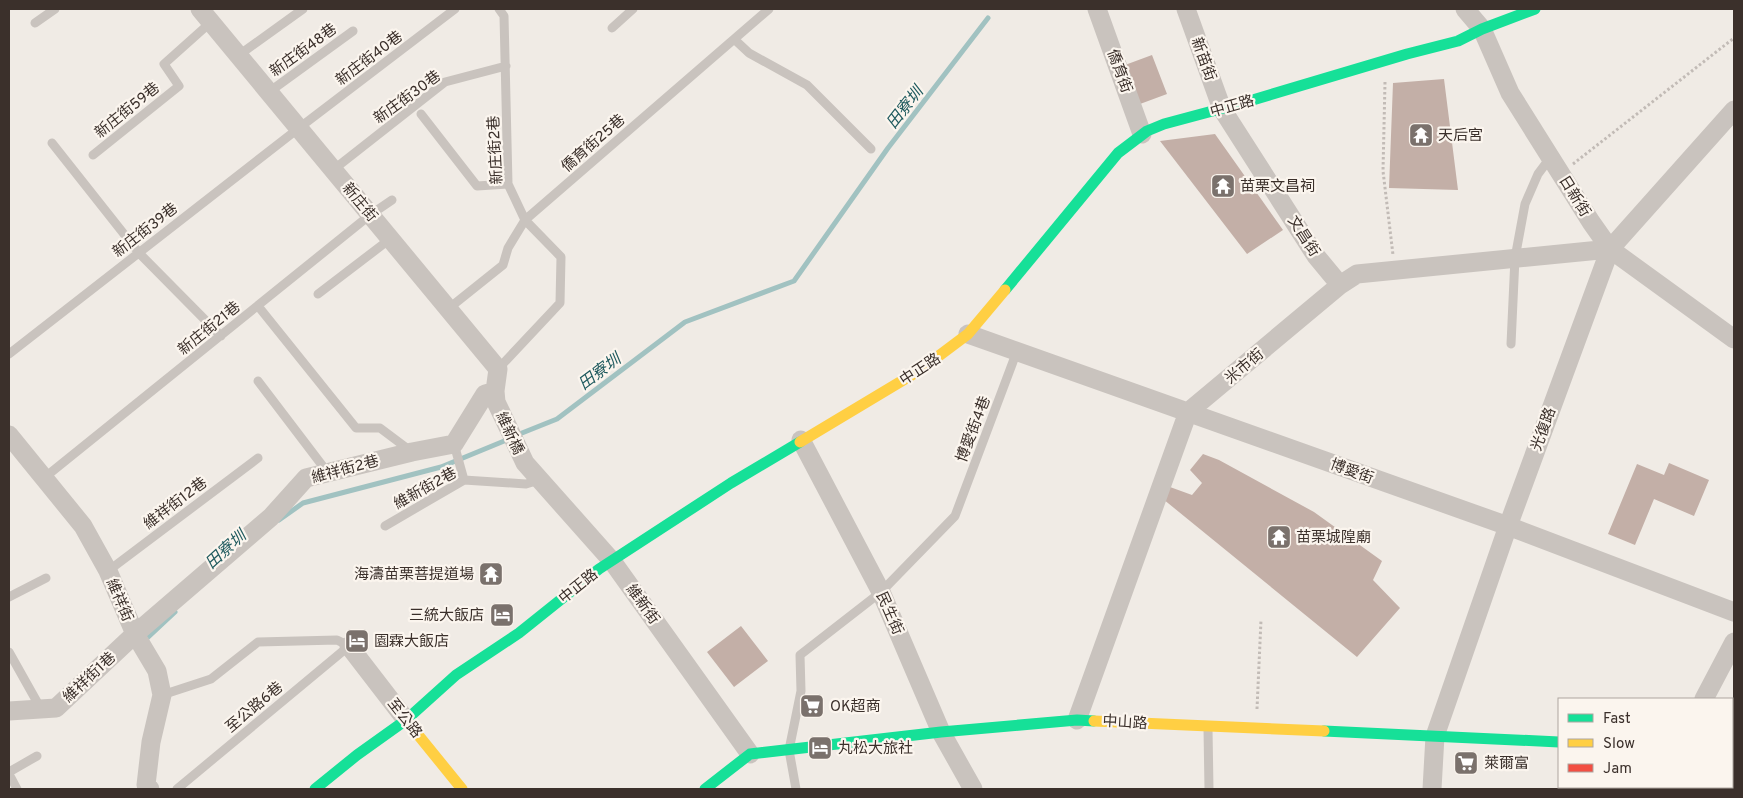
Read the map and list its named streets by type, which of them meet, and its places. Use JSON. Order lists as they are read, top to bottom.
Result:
{
  "streets": {
    "street": [
      "新苗街",
      "僑育街",
      "中正路",
      "日新街",
      "新庄街",
      "文昌街",
      "米市街",
      "光復路",
      "維新橋",
      "維祥街2巷",
      "博愛街",
      "維祥街",
      "維新街",
      "民生街",
      "維祥街1巷",
      "至公路",
      "中山路"
    ],
    "lane": [
      "新庄街48巷",
      "新庄街40巷",
      "新庄街30巷",
      "新庄街59巷",
      "僑育街25巷",
      "新庄街2巷",
      "新庄街39巷",
      "新庄街21巷",
      "博愛街4巷",
      "維新街2巷",
      "維祥街12巷",
      "至公路6巷"
    ]
  },
  "crossings": [
    ["新庄街48巷", "新庄街"],
    ["新庄街40巷", "新庄街"],
    ["新庄街40巷", "新庄街39巷"],
    ["新苗街", "中正路"],
    ["新苗街", "文昌街"],
    ["僑育街", "中正路"],
    ["新庄街30巷", "新庄街2巷"],
    ["新庄街30巷", "新庄街"],
    ["中正路", "日新街"],
    ["中正路", "文昌街"],
    ["中正路", "博愛街"],
    ["中正路", "維新街"],
    ["中正路", "民生街"],
    ["中正路", "至公路"],
    ["新庄街59巷", "新庄街"],
    ["僑育街25巷", "新庄街2巷"],
    ["僑育街25巷", "新庄街"],
    ["新庄街2巷", "新庄街"],
    ["日新街", "米市街"],
    ["日新街", "光復路"],
    ["新庄街", "新庄街39巷"],
    ["新庄街", "新庄街21巷"],
    ["文昌街", "米市街"],
    ["新庄街21巷", "維祥街"],
    ["米市街", "光復路"],
    ["米市街", "博愛街"],
    ["博愛街4巷", "博愛街"],
    ["博愛街4巷", "民生街"],
    ["光復路", "博愛街"],
    ["光復路", "中山路"],
    ["維新橋", "維新街"],
    ["維祥街2巷", "維祥街"],
    ["維祥街2巷", "維祥街1巷"],
    ["維新街2巷", "維新街"],
    ["維祥街12巷", "維祥街"],
    ["維祥街", "維祥街1巷"],
    ["維新街", "中山路"],
    ["民生街", "中山路"],
    ["至公路6巷", "至公路"]
  ],
  "water": ["田寮圳"],
  "places": {
    "temple": [
      "天后宮",
      "苗栗文昌祠",
      "苗栗城隍廟",
      "海濤苗栗菩提道場"
    ],
    "hotel": ["三統大飯店", "園霖大飯店", "丸松大旅社"],
    "supermarket": ["OK超商", "萊爾富"]
  },
  "legend": ["Fast", "Slow", "Jam"]
}
